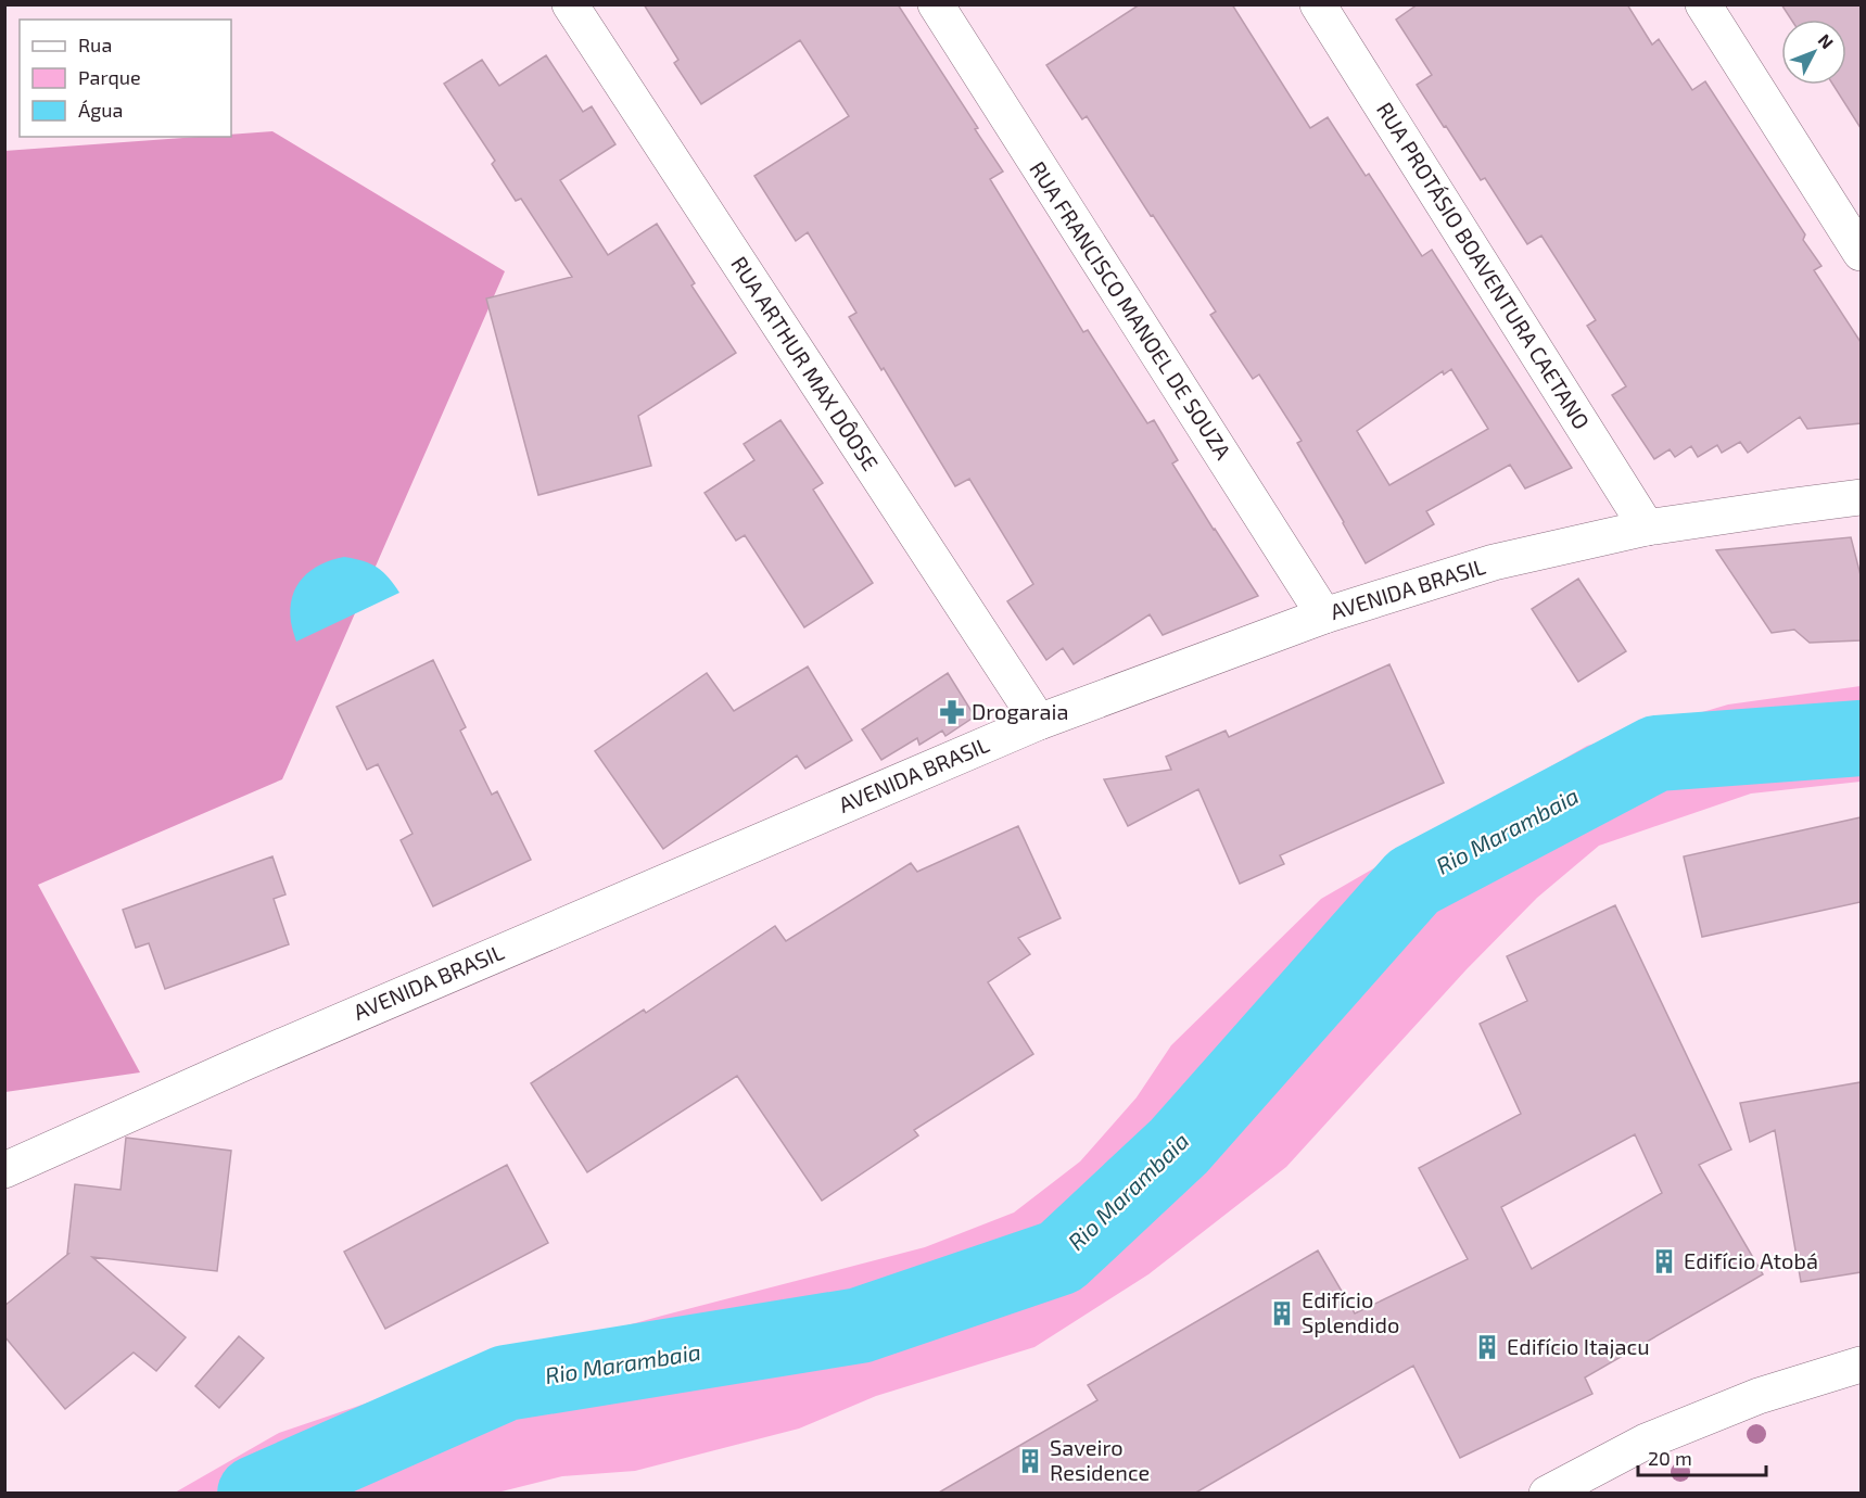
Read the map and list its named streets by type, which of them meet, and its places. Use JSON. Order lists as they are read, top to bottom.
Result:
{
  "streets": {
    "street": [
      "RUA PROTÁSIO BOAVENTURA CAETANO",
      "RUA FRANCISCO MANOEL DE SOUZA",
      "RUA ARTHUR MAX DÔOSE",
      "AVENIDA BRASIL"
    ]
  },
  "crossings": [
    ["RUA PROTÁSIO BOAVENTURA CAETANO", "AVENIDA BRASIL"],
    ["RUA FRANCISCO MANOEL DE SOUZA", "AVENIDA BRASIL"],
    ["RUA ARTHUR MAX DÔOSE", "AVENIDA BRASIL"]
  ],
  "water": ["Rio Marambaia"],
  "places": {
    "pharmacy": ["Drogaraia"],
    "building": [
      "Edifício Atobá",
      "Edifício Splendido",
      "Edifício Itajacu",
      "Saveiro Residence"
    ]
  },
  "legend": ["Rua", "Parque", "Água"],
  "scale_bar": "20 m",
  "north": "top right"
}
